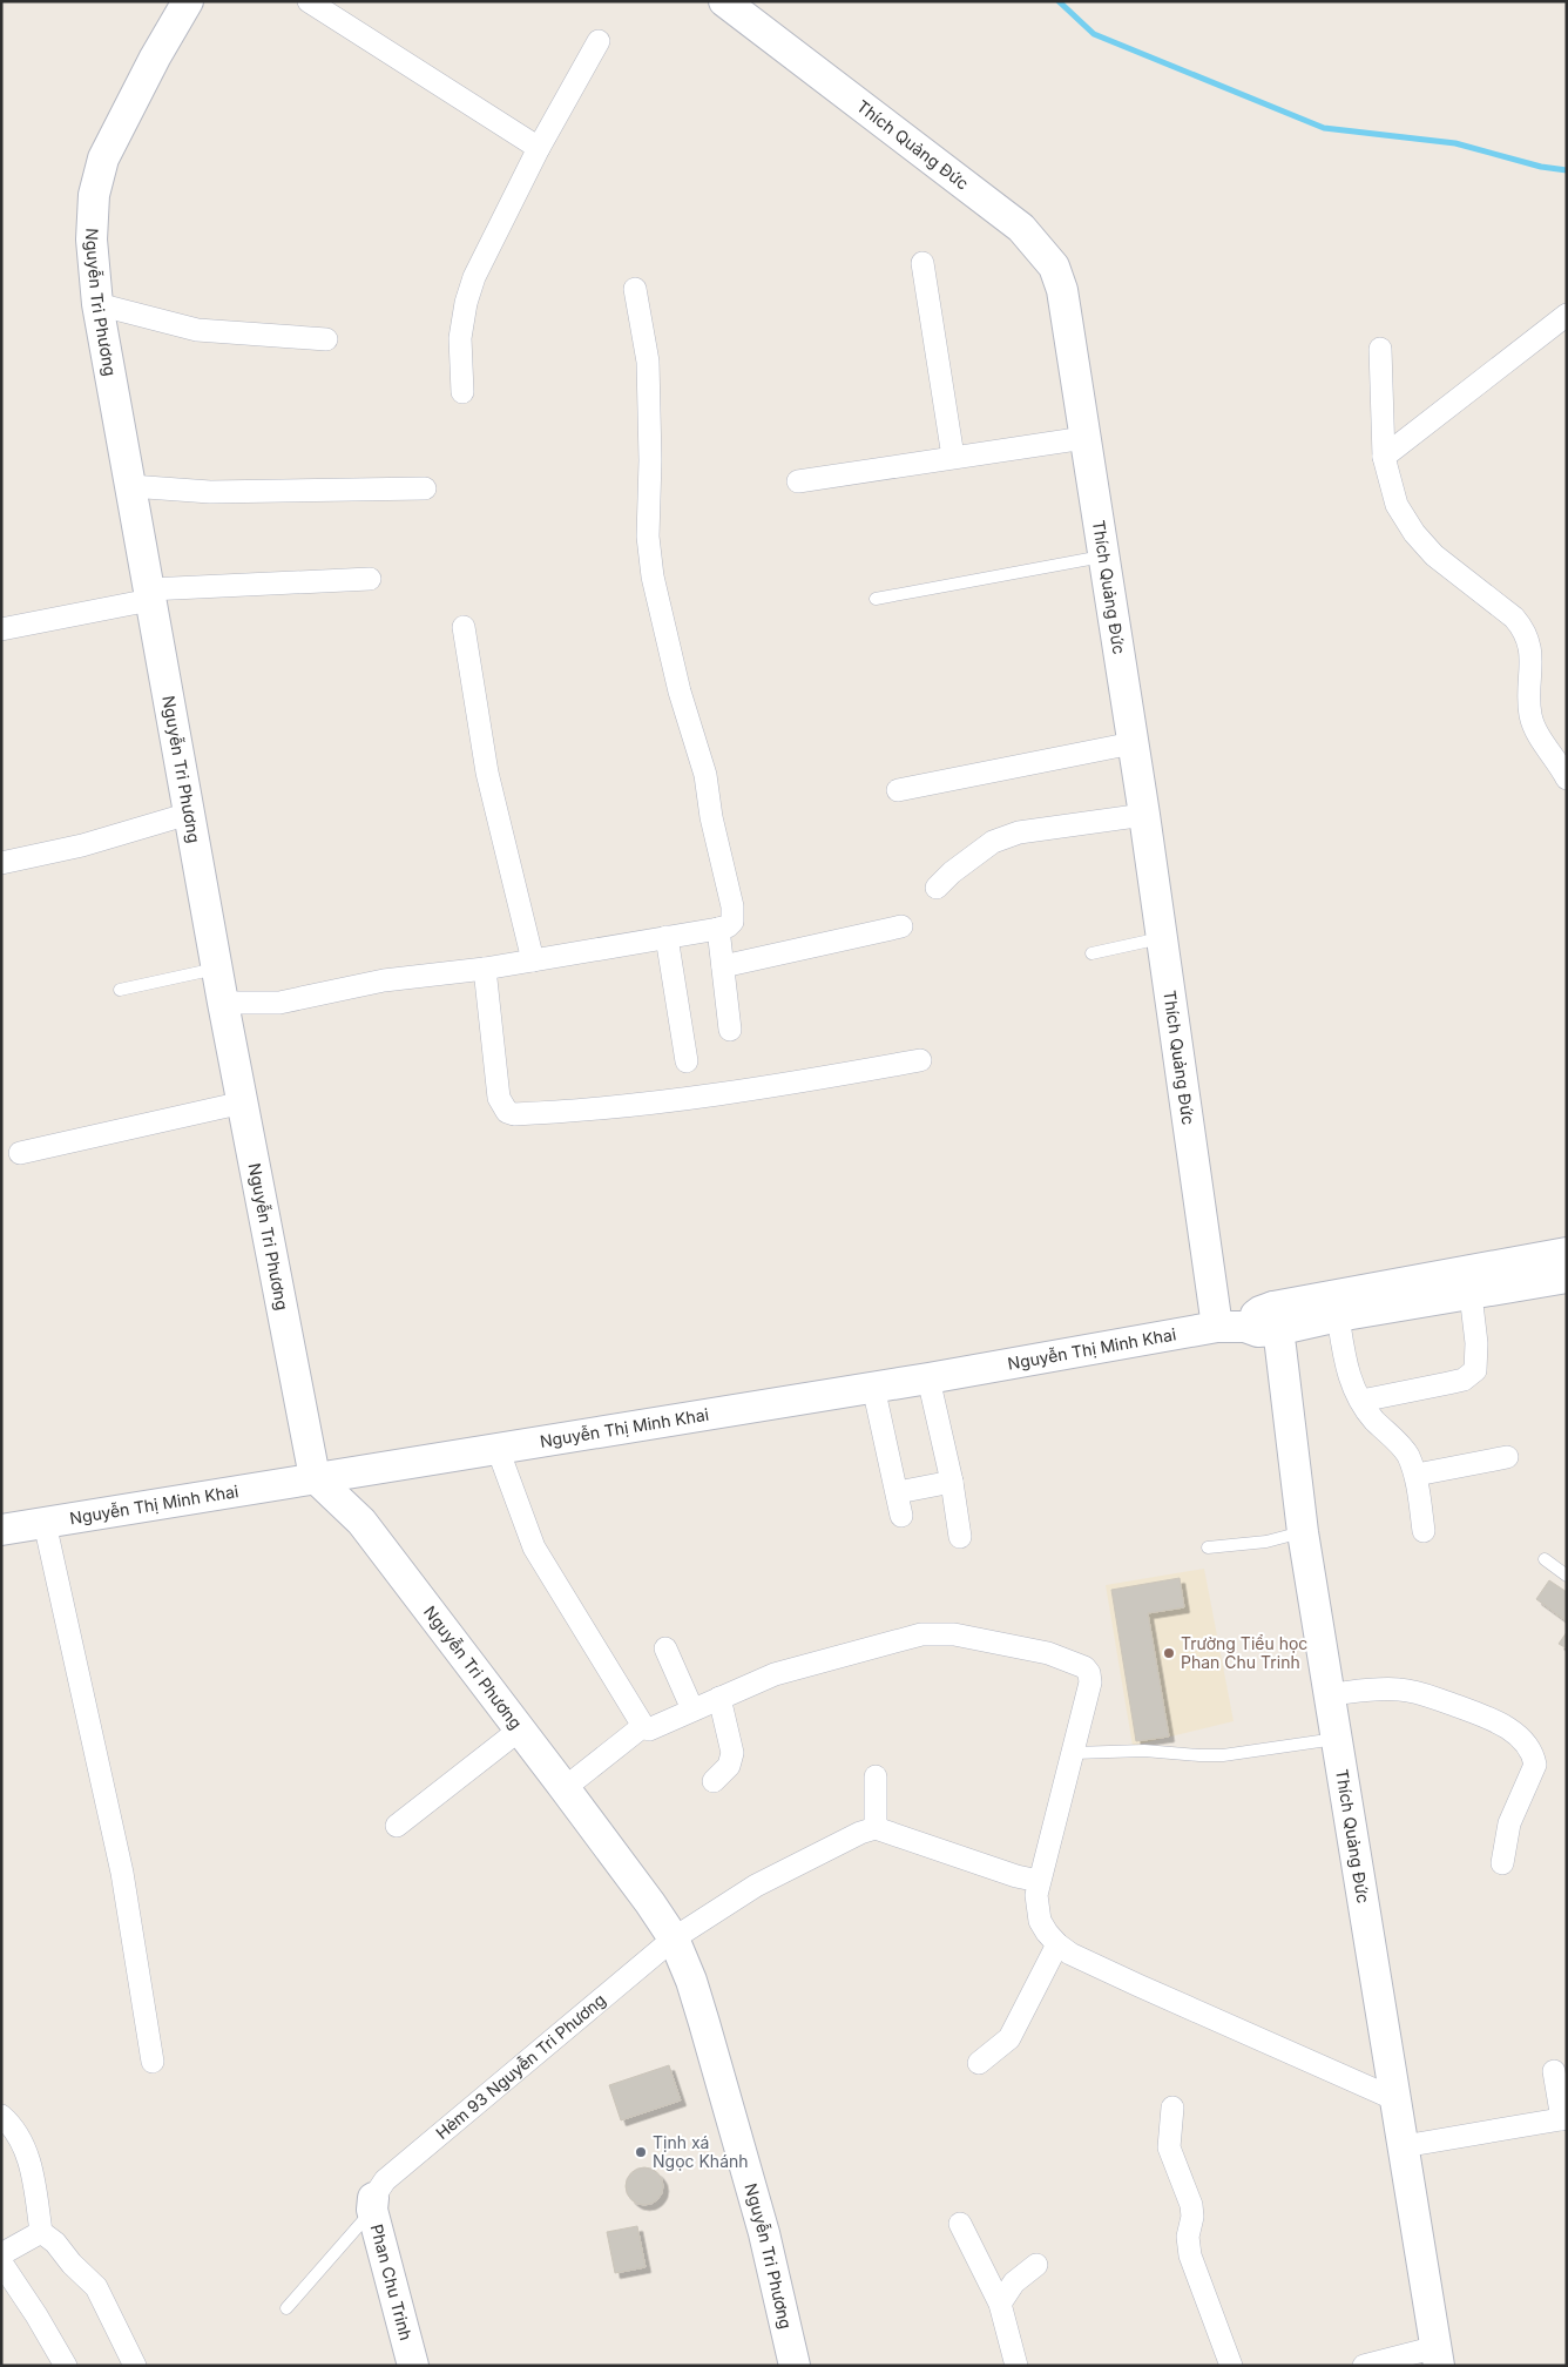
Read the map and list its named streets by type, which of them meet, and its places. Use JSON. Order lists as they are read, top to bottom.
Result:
{
  "streets": {
    "street": [
      "Thích Quảng Đức",
      "Nguyễn Tri Phương",
      "Nguyễn Thị Minh Khai",
      "Hẻm 93 Nguyễn Tri Phương",
      "Phan Chu Trinh"
    ]
  },
  "crossings": [
    ["Thích Quảng Đức", "Nguyễn Thị Minh Khai"],
    ["Nguyễn Tri Phương", "Nguyễn Thị Minh Khai"],
    ["Nguyễn Tri Phương", "Hẻm 93 Nguyễn Tri Phương"],
    ["Hẻm 93 Nguyễn Tri Phương", "Phan Chu Trinh"]
  ],
  "places": ["Trường Tiểu học Phan Chu Trinh", "Tịnh xá Ngọc Khánh"]
}
